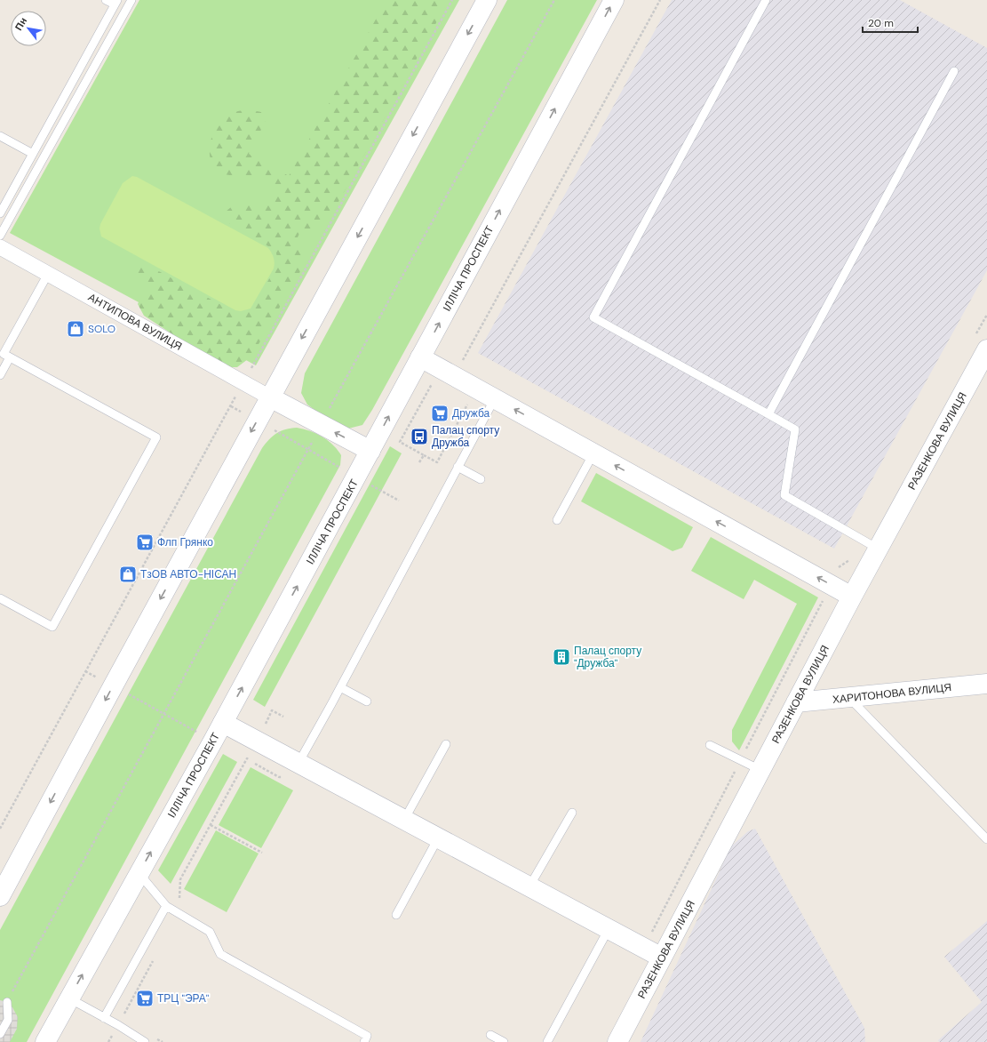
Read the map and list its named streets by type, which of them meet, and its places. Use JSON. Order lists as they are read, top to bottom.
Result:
{
  "streets": {
    "main road": ["ІЛЛІЧА ПРОСПЕКТ", "РАЗЕНКОВА ВУЛИЦЯ", "ХАРИТОНОВА ВУЛИЦЯ"],
    "street": ["АНТИПОВА ВУЛИЦЯ"]
  },
  "crossings": [
    ["РАЗЕНКОВА ВУЛИЦЯ", "ХАРИТОНОВА ВУЛИЦЯ"]
  ],
  "places": {
    "shop": ["SOLO", "ТзОВ АВТО-НІСАН"],
    "supermarket": ["Дружба", "Флп Грянко", "ТРЦ \"ЭРА\""],
    "bus stop": ["Палац спорту Дружба"],
    "building": ["Палац спорту \"Дружба\""]
  },
  "scale_bar": "20 m",
  "north": "top left"
}
